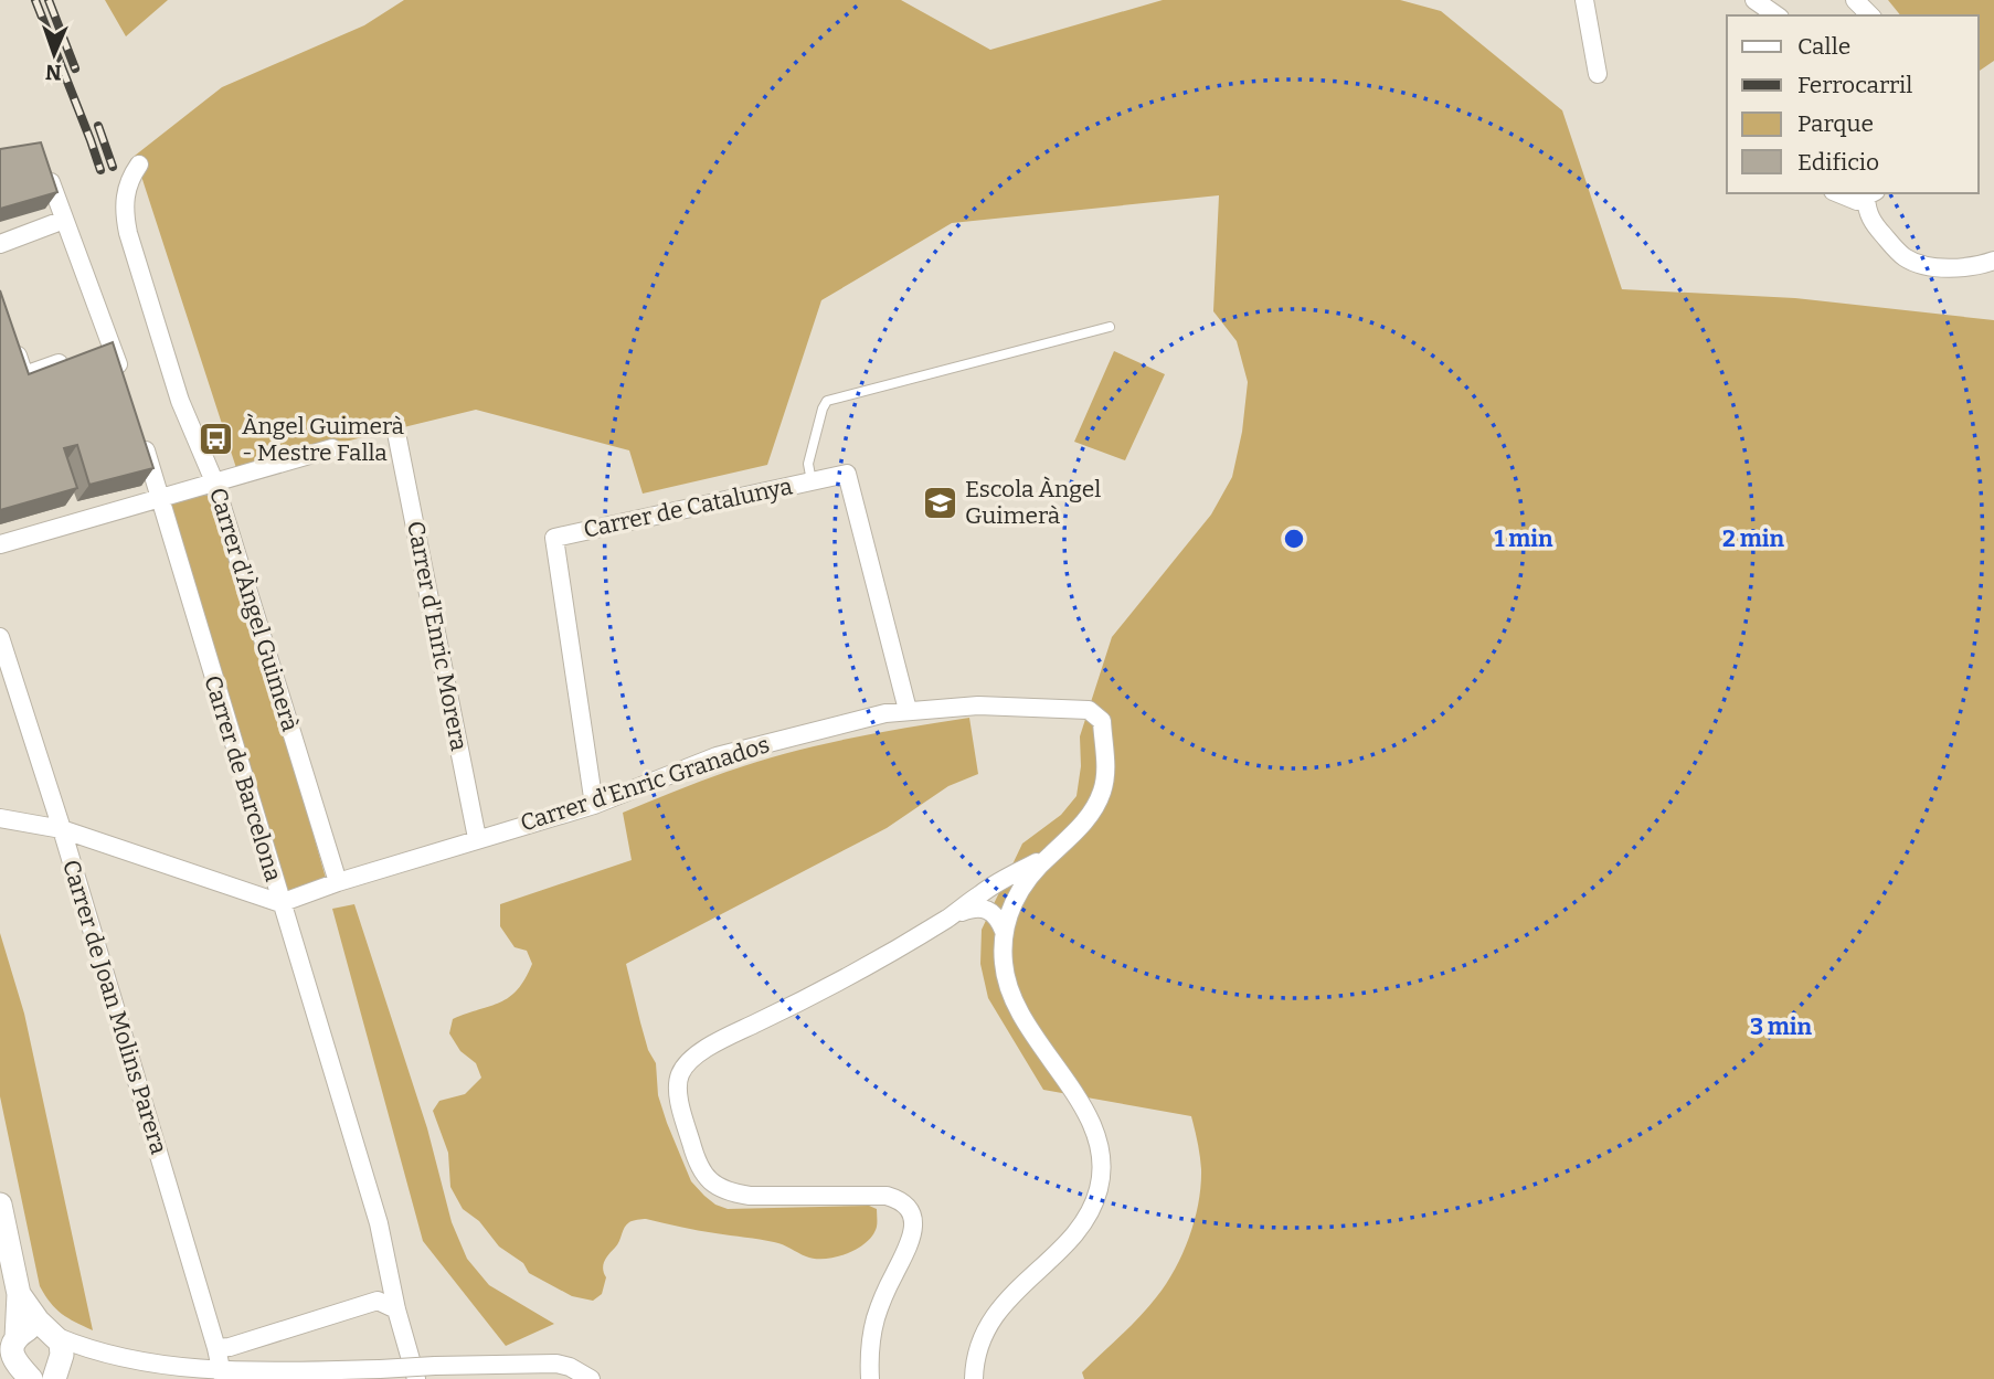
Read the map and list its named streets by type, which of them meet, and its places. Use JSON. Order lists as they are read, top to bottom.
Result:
{
  "streets": {
    "street": [
      "Carrer de Catalunya",
      "Carrer d'Àngel Guimerà",
      "Carrer d'Enric Morera",
      "Carrer de Barcelona",
      "Carrer d'Enric Granados",
      "Carrer de Joan Molins Parera"
    ]
  },
  "crossings": [
    ["Carrer de Catalunya", "Carrer d'Enric Granados"],
    ["Carrer d'Àngel Guimerà", "Carrer d'Enric Granados"],
    ["Carrer d'Enric Morera", "Carrer d'Enric Granados"],
    ["Carrer de Barcelona", "Carrer d'Enric Granados"]
  ],
  "places": {
    "bus stop": ["Àngel Guimerà - Mestre Falla"],
    "school or university": ["Escola Àngel Guimerà"]
  },
  "legend": [
    "Calle",
    "Ferrocarril",
    "Parque",
    "Edificio"
  ],
  "north": "bottom",
  "rings": ["1 min", "2 min", "3 min"]
}
